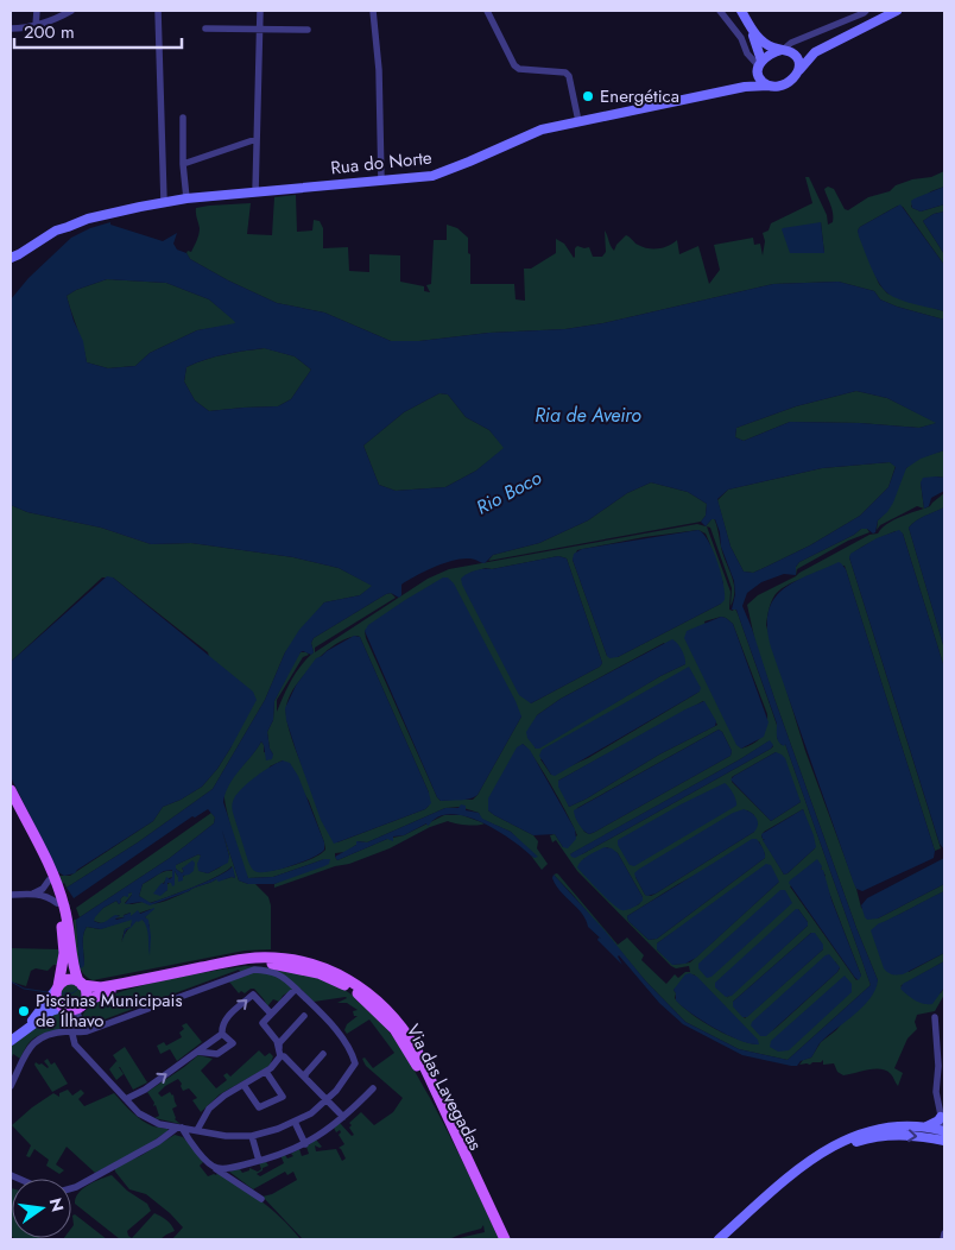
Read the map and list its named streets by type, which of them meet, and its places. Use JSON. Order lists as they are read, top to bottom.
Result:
{
  "streets": {
    "main road": ["Rua do Norte", "Via das Lavegadas"]
  },
  "water": ["Ria de Aveiro", "Rio Boco"],
  "places": ["Energética", "Piscinas Municipais de Ílhavo"],
  "scale_bar": "200 m",
  "north": "right"
}
